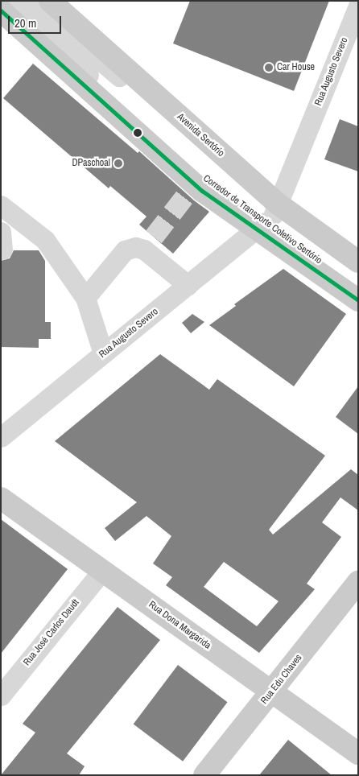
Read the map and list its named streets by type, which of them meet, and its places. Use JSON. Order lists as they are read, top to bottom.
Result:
{
  "streets": {
    "main road": ["Avenida Sertório", "Rua Dona Margarida", "Rua Edu Chaves"],
    "street": ["Rua Augusto Severo", "Corredor de Transporte Coletivo Sertório", "Rua José Carlos Daudt"]
  },
  "crossings": [
    ["Rua Augusto Severo", "Avenida Sertório"],
    ["Rua Augusto Severo", "Corredor de Transporte Coletivo Sertório"],
    ["Avenida Sertório", "Corredor de Transporte Coletivo Sertório"],
    ["Rua Dona Margarida", "Rua José Carlos Daudt"],
    ["Rua Dona Margarida", "Rua Edu Chaves"]
  ],
  "places": ["Car House", "DPaschoal"],
  "scale_bar": "20 m"
}
